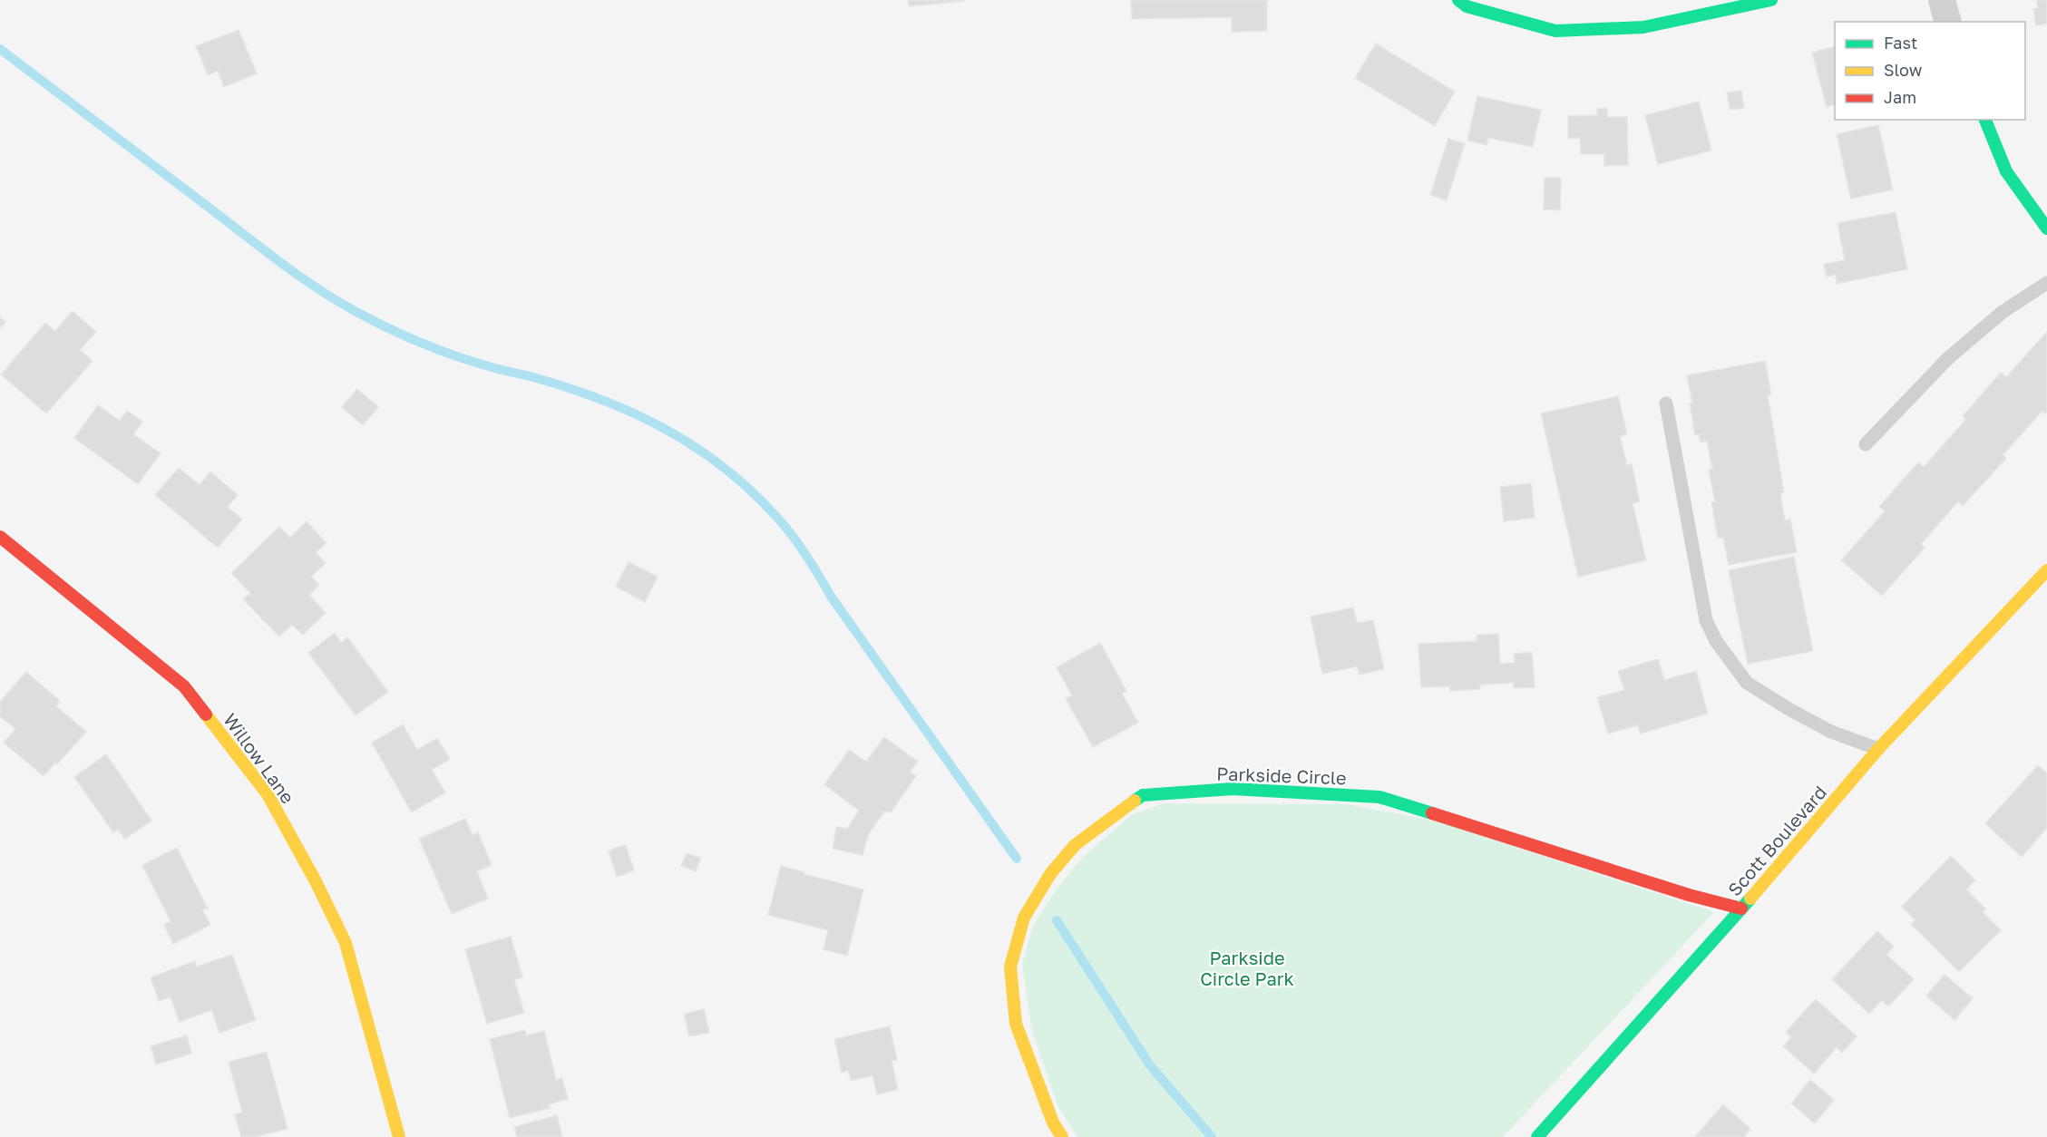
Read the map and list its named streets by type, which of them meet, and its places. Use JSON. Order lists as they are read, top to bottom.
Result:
{
  "streets": {
    "main road": ["Willow Lane", "Parkside Circle", "Scott Boulevard"]
  },
  "crossings": [
    ["Parkside Circle", "Scott Boulevard"]
  ],
  "parks": ["Parkside Circle Park"],
  "legend": ["Fast", "Slow", "Jam"]
}
